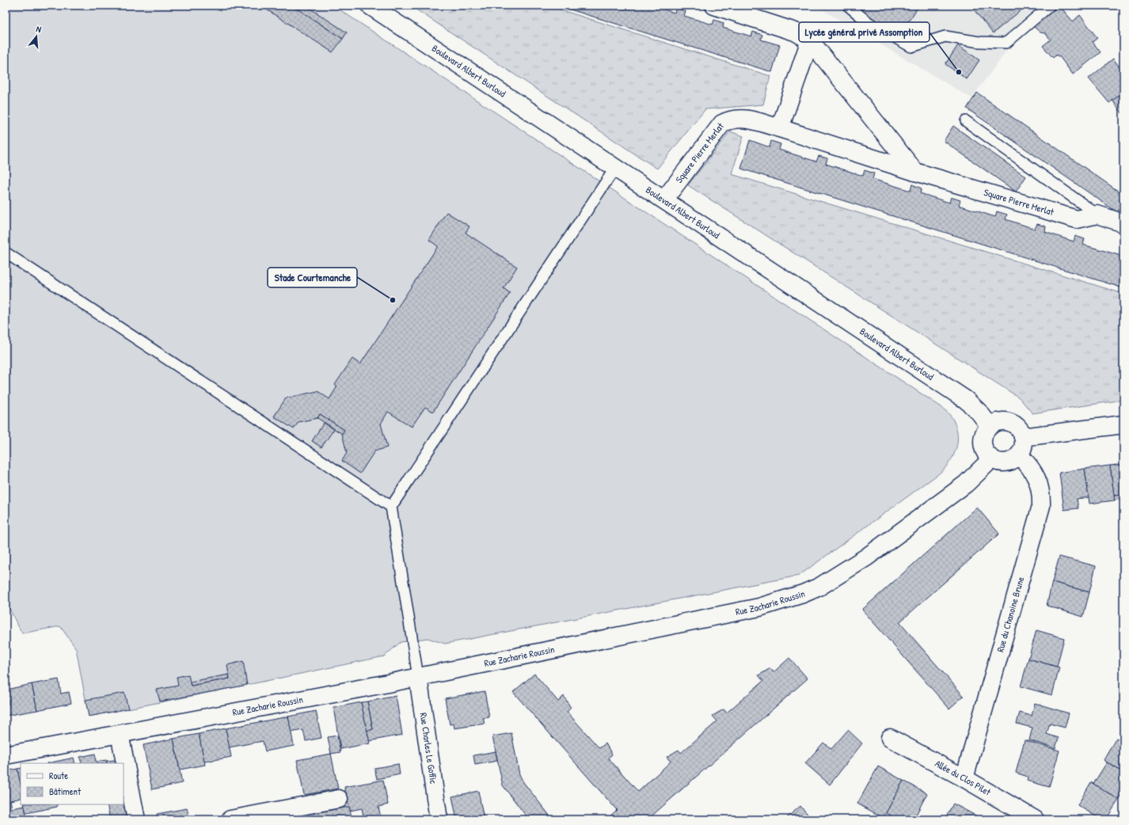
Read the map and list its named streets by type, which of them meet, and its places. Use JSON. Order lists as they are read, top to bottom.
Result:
{
  "streets": {
    "street": [
      "Boulevard Albert Burloud",
      "Square Pierre Merlat",
      "Rue Zacharie Roussin",
      "Rue du Chanoine Brune",
      "Rue Charles Le Goffic",
      "Allée du Clos Pilet"
    ]
  },
  "crossings": [
    ["Boulevard Albert Burloud", "Square Pierre Merlat"],
    ["Boulevard Albert Burloud", "Rue Zacharie Roussin"],
    ["Boulevard Albert Burloud", "Rue du Chanoine Brune"],
    ["Rue Zacharie Roussin", "Rue du Chanoine Brune"],
    ["Rue Zacharie Roussin", "Rue Charles Le Goffic"],
    ["Rue du Chanoine Brune", "Allée du Clos Pilet"]
  ],
  "places": ["Lycée général privé Assomption", "Stade Courtemanche"],
  "legend": ["Route", "Bâtiment"],
  "north": "top"
}
